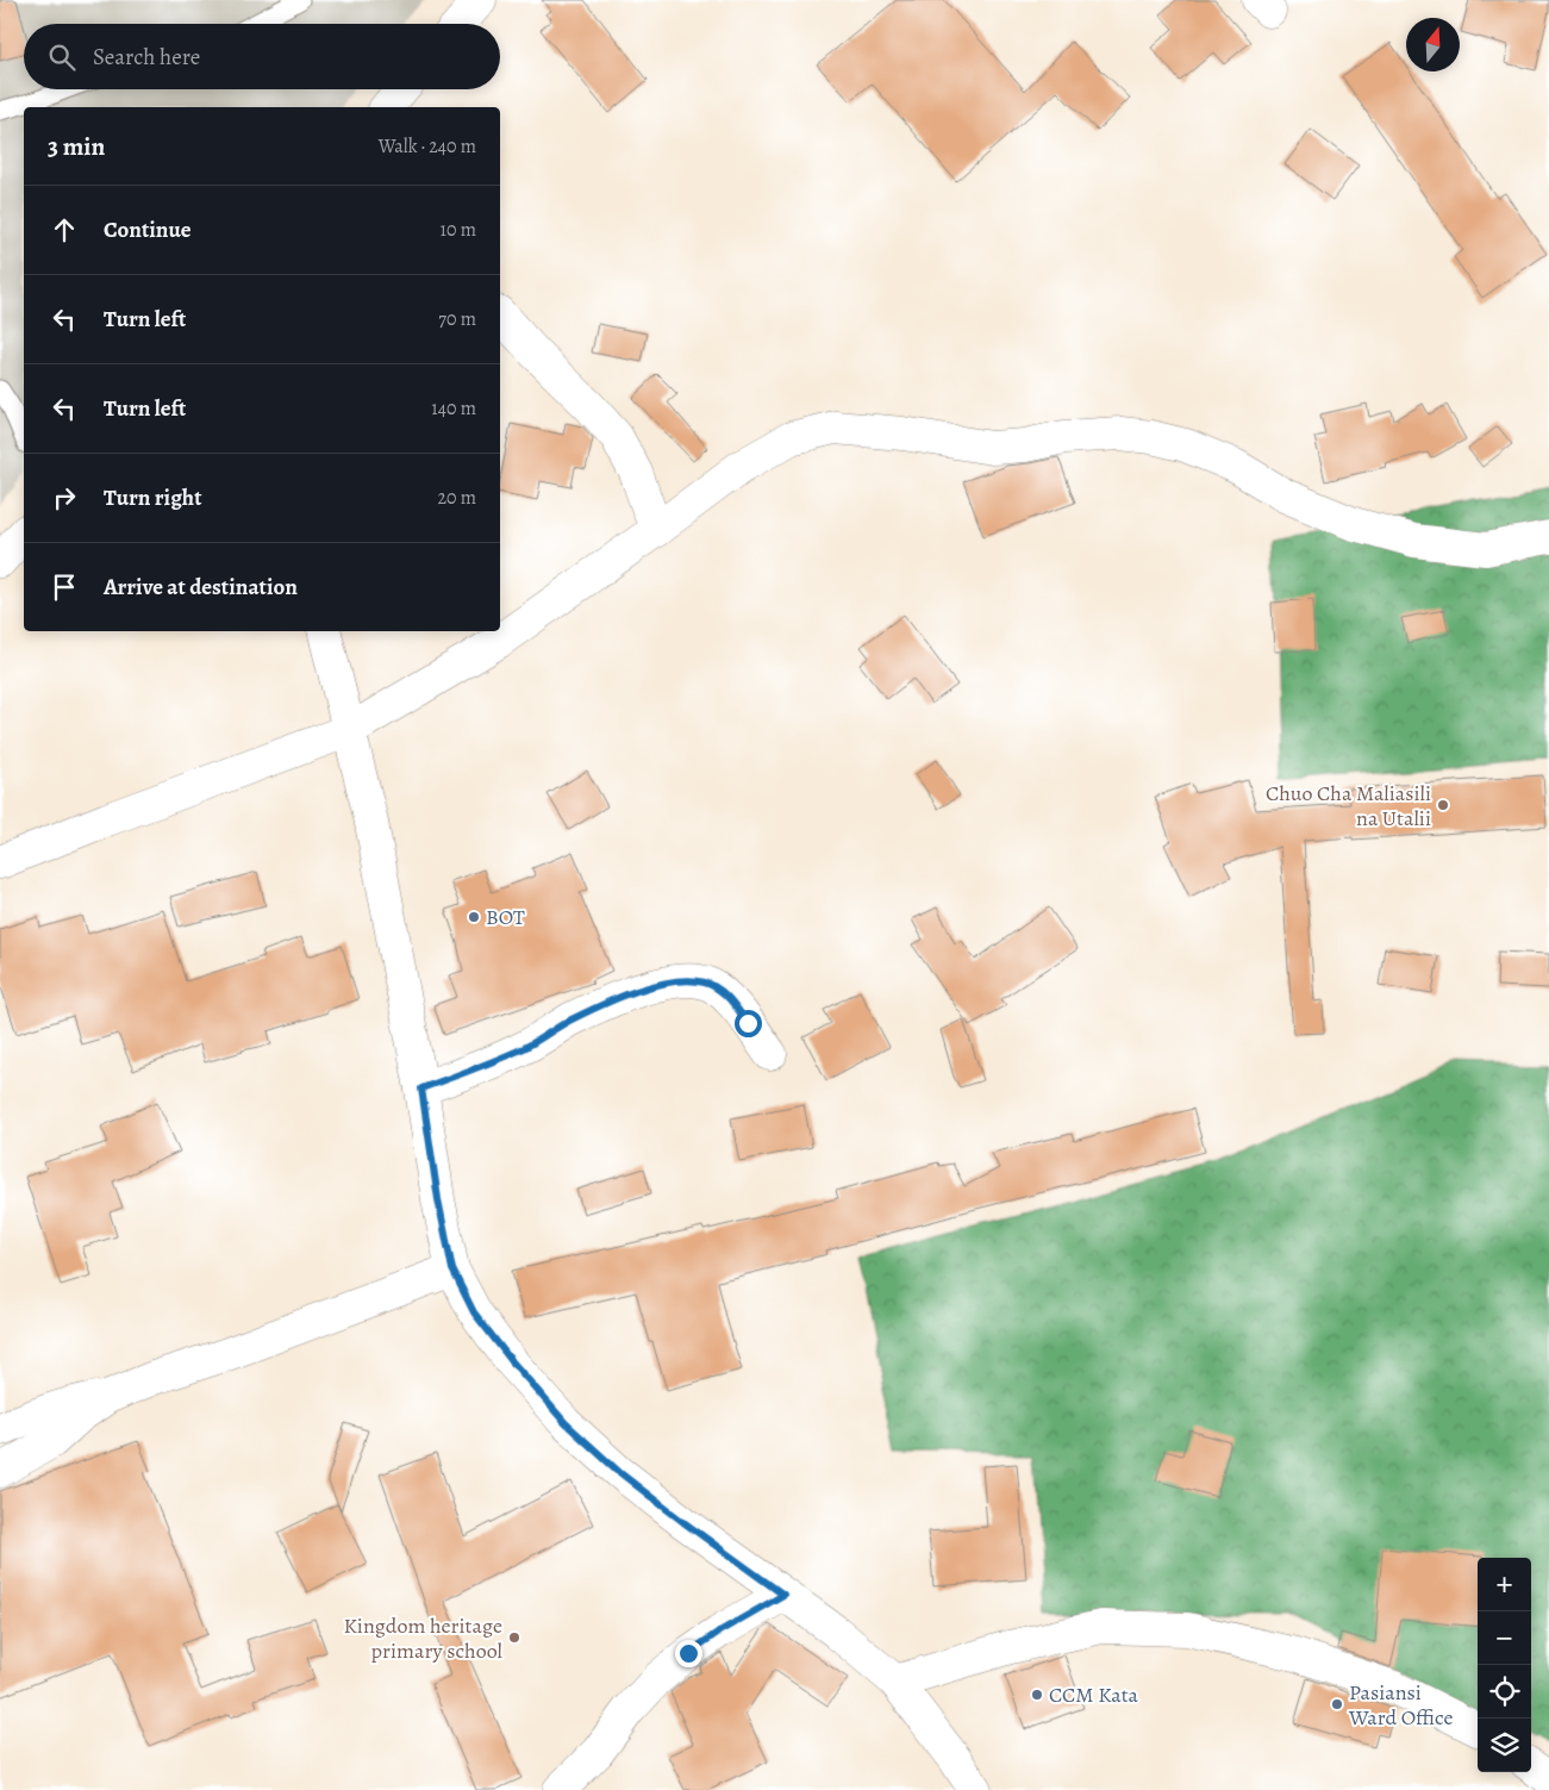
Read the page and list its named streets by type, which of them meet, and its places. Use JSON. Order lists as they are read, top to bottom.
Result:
{
  "places": [
    "Chuo Cha Maliasili na Utalii",
    "BOT",
    "Kingdom heritage primary school",
    "CCM Kata",
    "Pasiansi Ward Office"
  ],
  "north": "top",
  "page": {
    "search": "Search here",
    "heading": ["3 min", "Walk · 240 m"],
    "list": [
      ["Continue", "10 m"],
      ["Turn left", "70 m"],
      ["Turn left", "140 m"],
      ["Turn right", "20 m"],
      "Arrive at destination"
    ],
    "map_buttons": ["+", "−"]
  }
}
